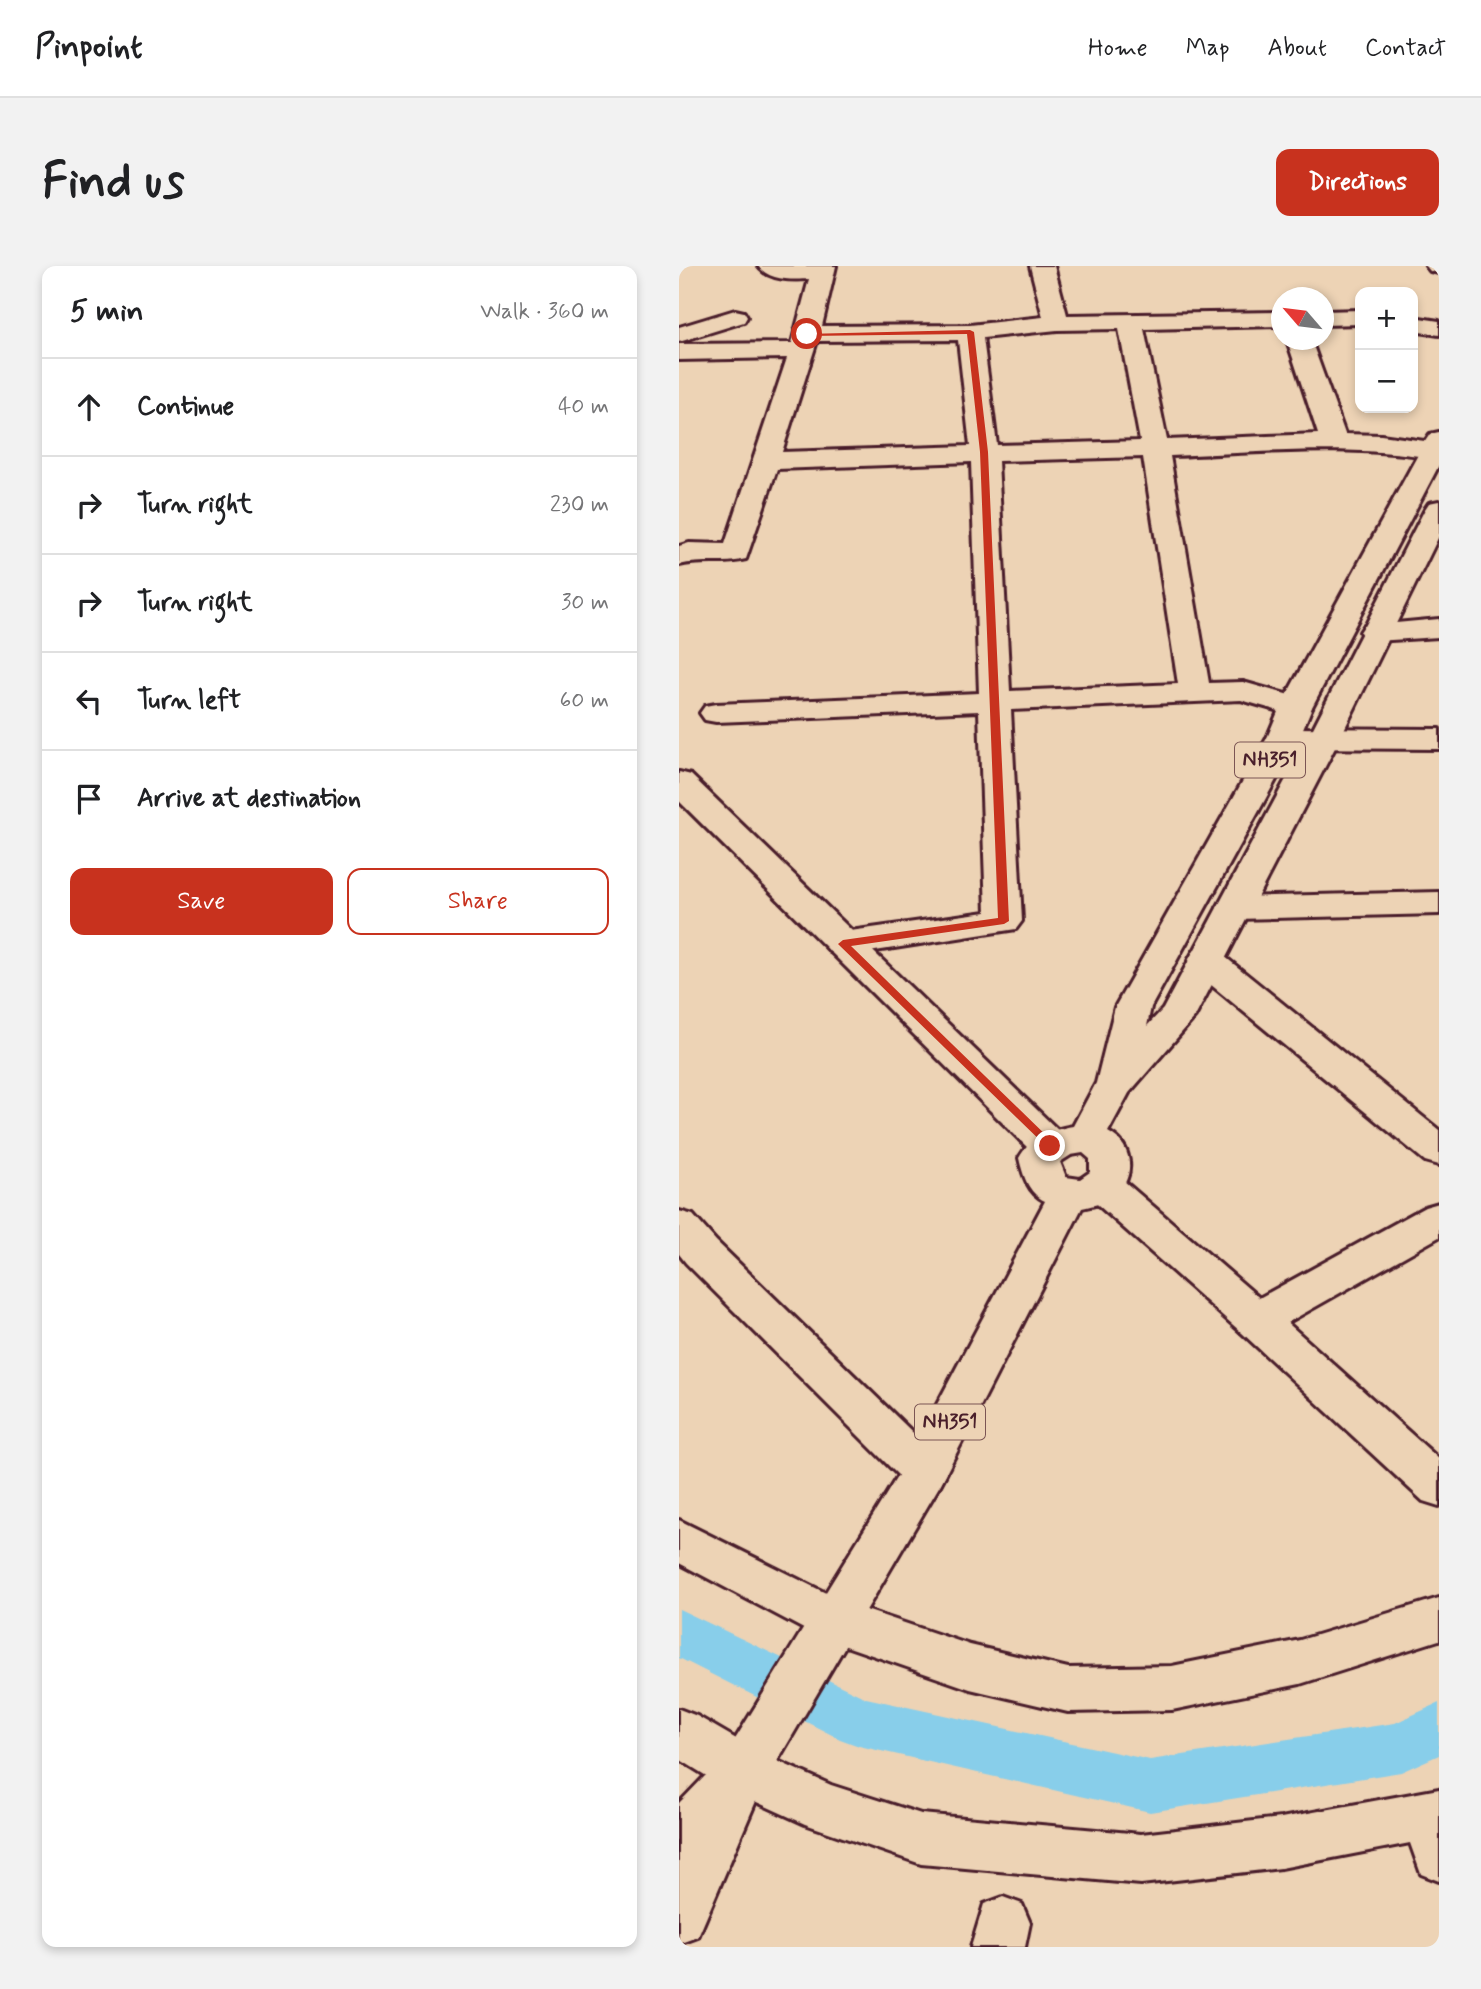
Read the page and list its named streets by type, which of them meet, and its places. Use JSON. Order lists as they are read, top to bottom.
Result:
{
  "streets": {
    "main road": ["NH351"]
  },
  "north": "top left",
  "page": {
    "header": "Pinpoint",
    "nav": [
      "Home",
      "Map",
      "About",
      "Contact"
    ],
    "buttons": [
      "Directions",
      ["Save", "Share"]
    ],
    "title": "Find us",
    "heading": ["5 min", "Walk · 360 m"],
    "map_buttons": ["+", "−"],
    "list": [
      ["Continue", "40 m"],
      ["Turn right", "230 m"],
      ["Turn right", "30 m"],
      ["Turn left", "60 m"],
      "Arrive at destination"
    ]
  }
}
